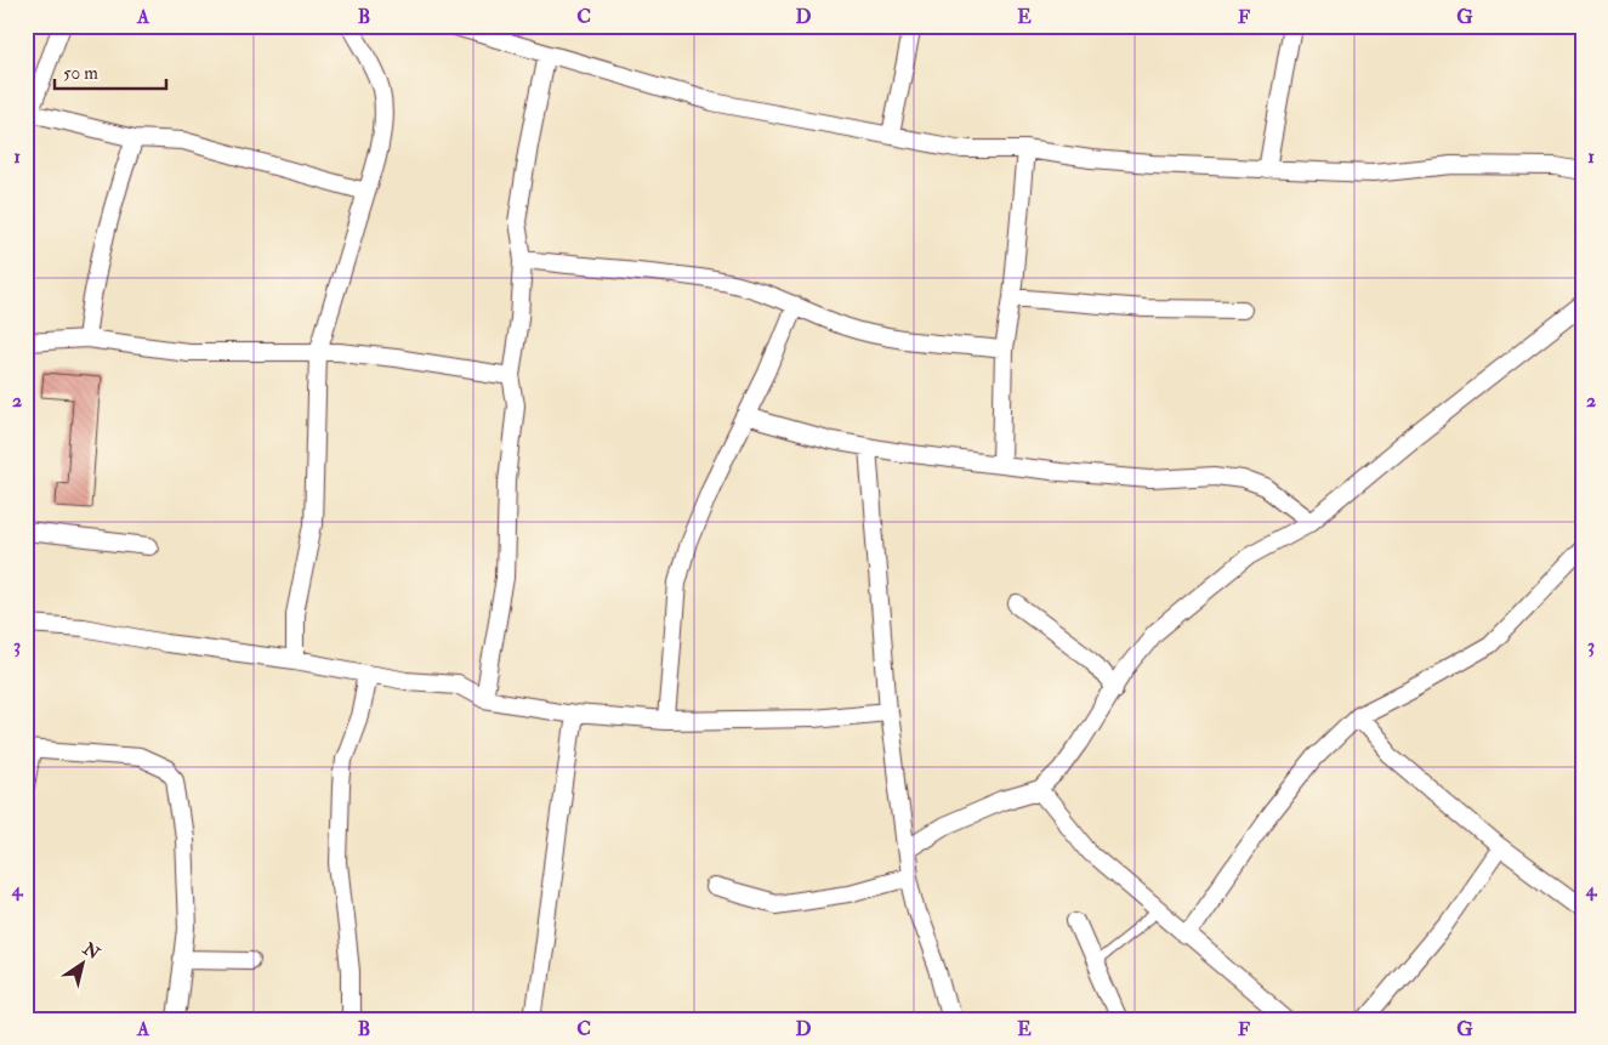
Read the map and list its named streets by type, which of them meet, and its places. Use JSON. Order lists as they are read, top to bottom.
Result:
{
  "scale_bar": "50 m",
  "north": "top right",
  "grid": {
    "columns": [
      "A",
      "B",
      "C",
      "D",
      "E",
      "F",
      "G"
    ],
    "rows": [
      "1",
      "2",
      "3",
      "4"
    ]
  }
}
